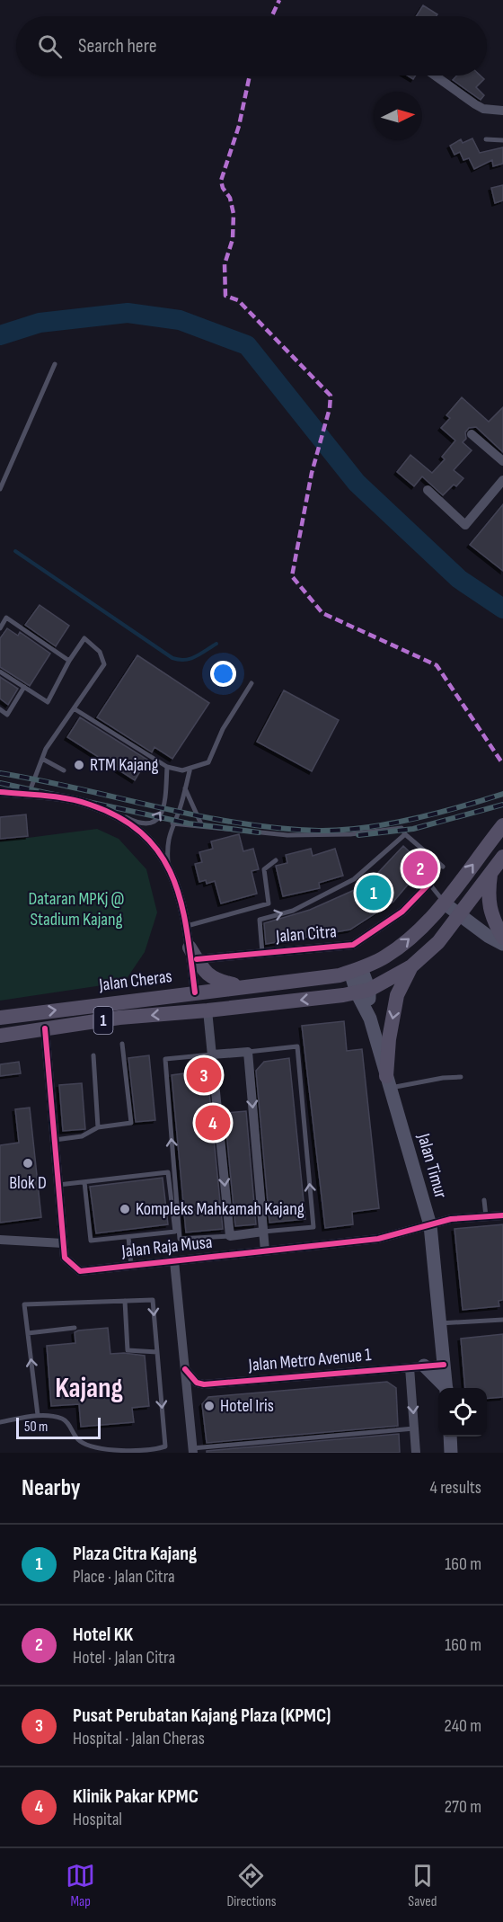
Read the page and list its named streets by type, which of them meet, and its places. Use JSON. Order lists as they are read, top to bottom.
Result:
{
  "streets": {
    "main road": ["Jalan Cheras", "1", "Jalan Timur"],
    "street": ["Jalan Citra", "Jalan Raja Musa", "Jalan Metro Avenue 1"]
  },
  "crossings": [
    ["Jalan Cheras", "Jalan Timur"],
    ["Jalan Cheras", "Jalan Raja Musa"],
    ["Jalan Timur", "Jalan Raja Musa"],
    ["Jalan Timur", "Jalan Metro Avenue 1"]
  ],
  "districts": ["Kajang"],
  "parks": ["Dataran MPKj @ Stadium Kajang"],
  "places": [
    "RTM Kajang",
    "Blok D",
    "Kompleks Mahkamah Kajang",
    "Hotel Iris"
  ],
  "scale_bar": "50 m",
  "north": "right",
  "page": {
    "search": "Search here",
    "pins": [
      "2",
      "1",
      "3",
      "4"
    ],
    "scale": "50 m",
    "heading": ["Nearby", "4 results"],
    "list": [
      {
        "mark": "1",
        "name": "Plaza Citra Kajang",
        "note": "Place · Jalan Citra",
        "value": "160 m"
      },
      {
        "mark": "2",
        "name": "Hotel KK",
        "note": "Hotel · Jalan Citra",
        "value": "160 m"
      },
      {
        "mark": "3",
        "name": "Pusat Perubatan Kajang Plaza (KPMC)",
        "note": "Hospital · Jalan Cheras",
        "value": "240 m"
      },
      {
        "mark": "4",
        "name": "Klinik Pakar KPMC",
        "note": "Hospital",
        "value": "270 m"
      }
    ],
    "nav": ["Map", "Directions", "Saved"]
  }
}
